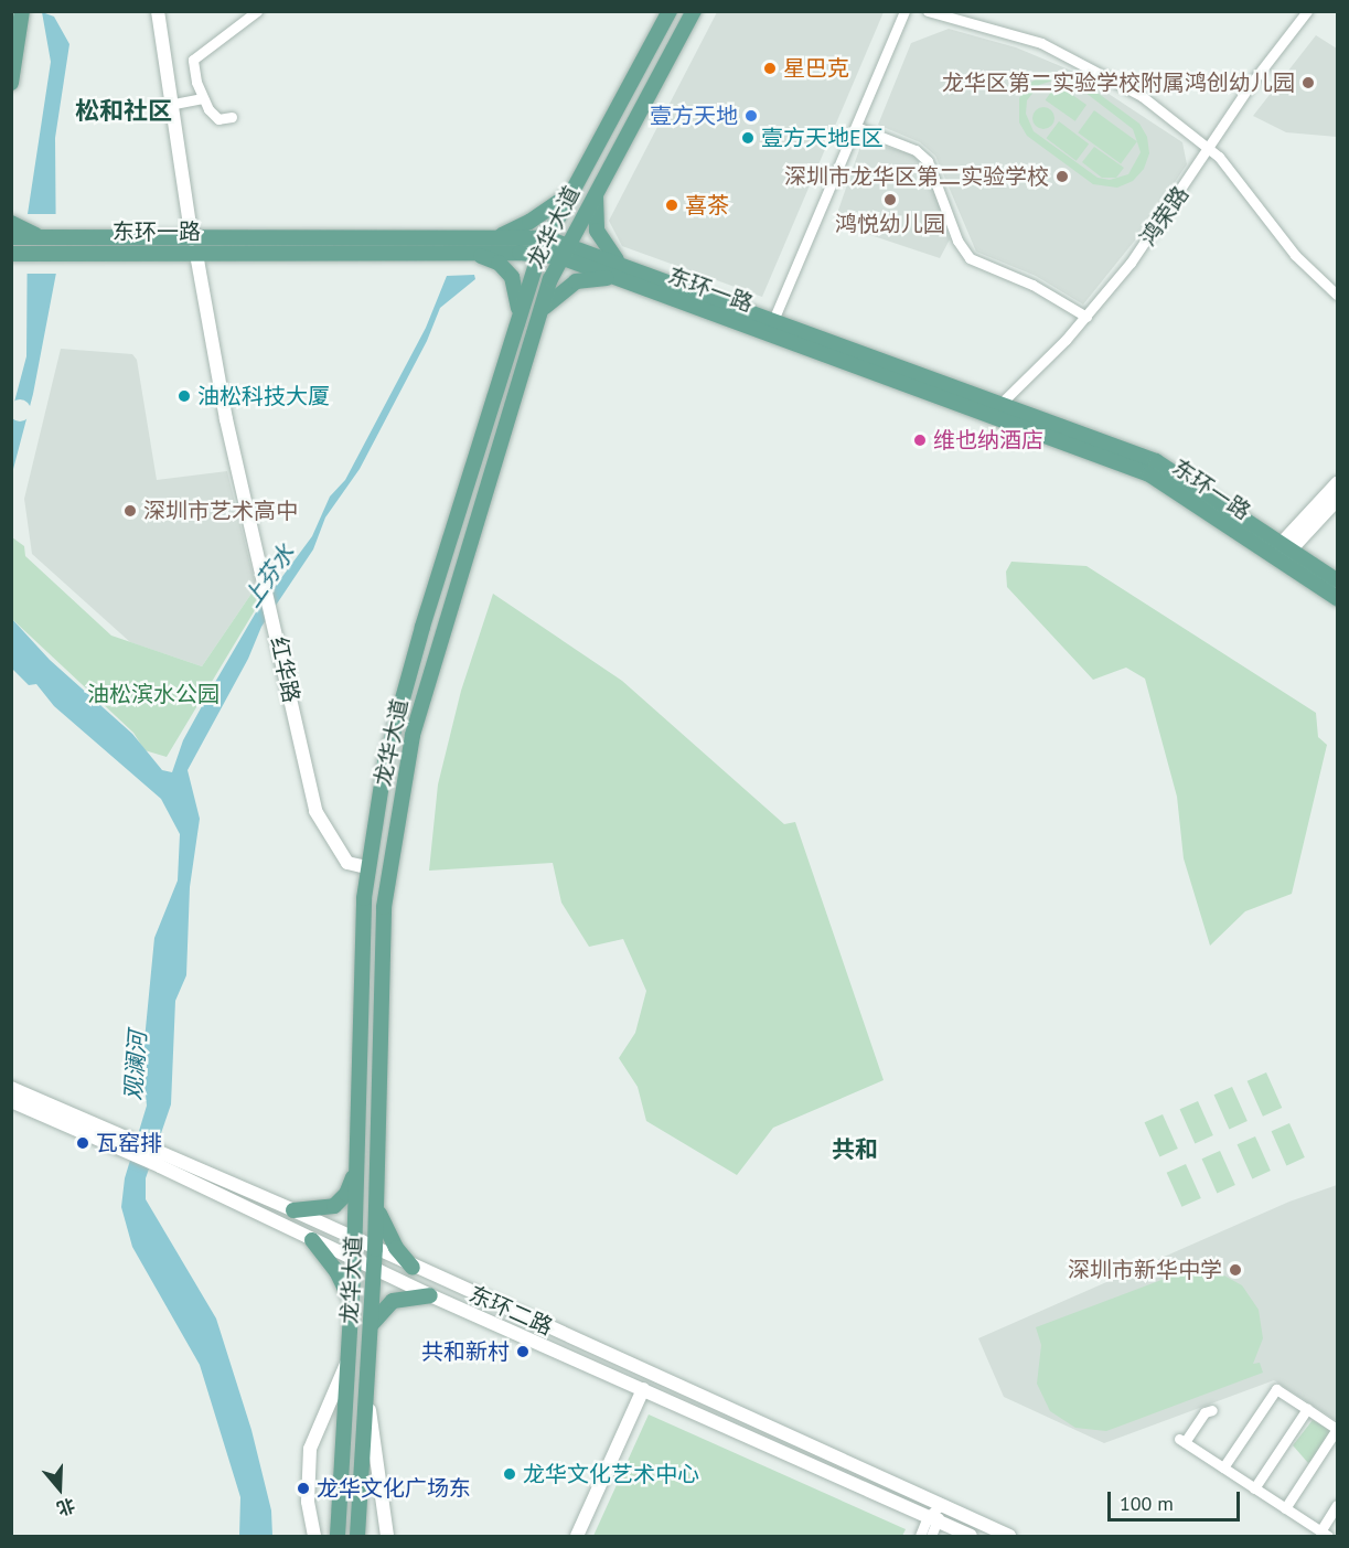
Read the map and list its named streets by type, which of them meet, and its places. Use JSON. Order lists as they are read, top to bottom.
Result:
{
  "streets": {
    "main road": [
      "龙华大道",
      "东环一路",
      "红华路",
      "东环二路"
    ],
    "street": ["鸿荣路"]
  },
  "crossings": [
    ["鸿荣路", "东环一路"],
    ["龙华大道", "东环一路"],
    ["龙华大道", "红华路"],
    ["龙华大道", "东环二路"],
    ["东环一路", "红华路"]
  ],
  "districts": ["松和社区", "共和"],
  "water": ["上芬水", "观澜河"],
  "parks": ["油松滨水公园"],
  "places": [
    "星巴克",
    "龙华区第二实验学校附属鸿创幼儿园",
    "壹方天地",
    "壹方天地E区",
    "深圳市龙华区第二实验学校",
    "鸿悦幼儿园",
    "喜茶",
    "油松科技大厦",
    "维也纳酒店",
    "深圳市艺术高中",
    "瓦窑排",
    "深圳市新华中学",
    "共和新村",
    "龙华文化艺术中心",
    "龙华文化广场东"
  ],
  "scale_bar": "100 m",
  "north": "bottom"
}
